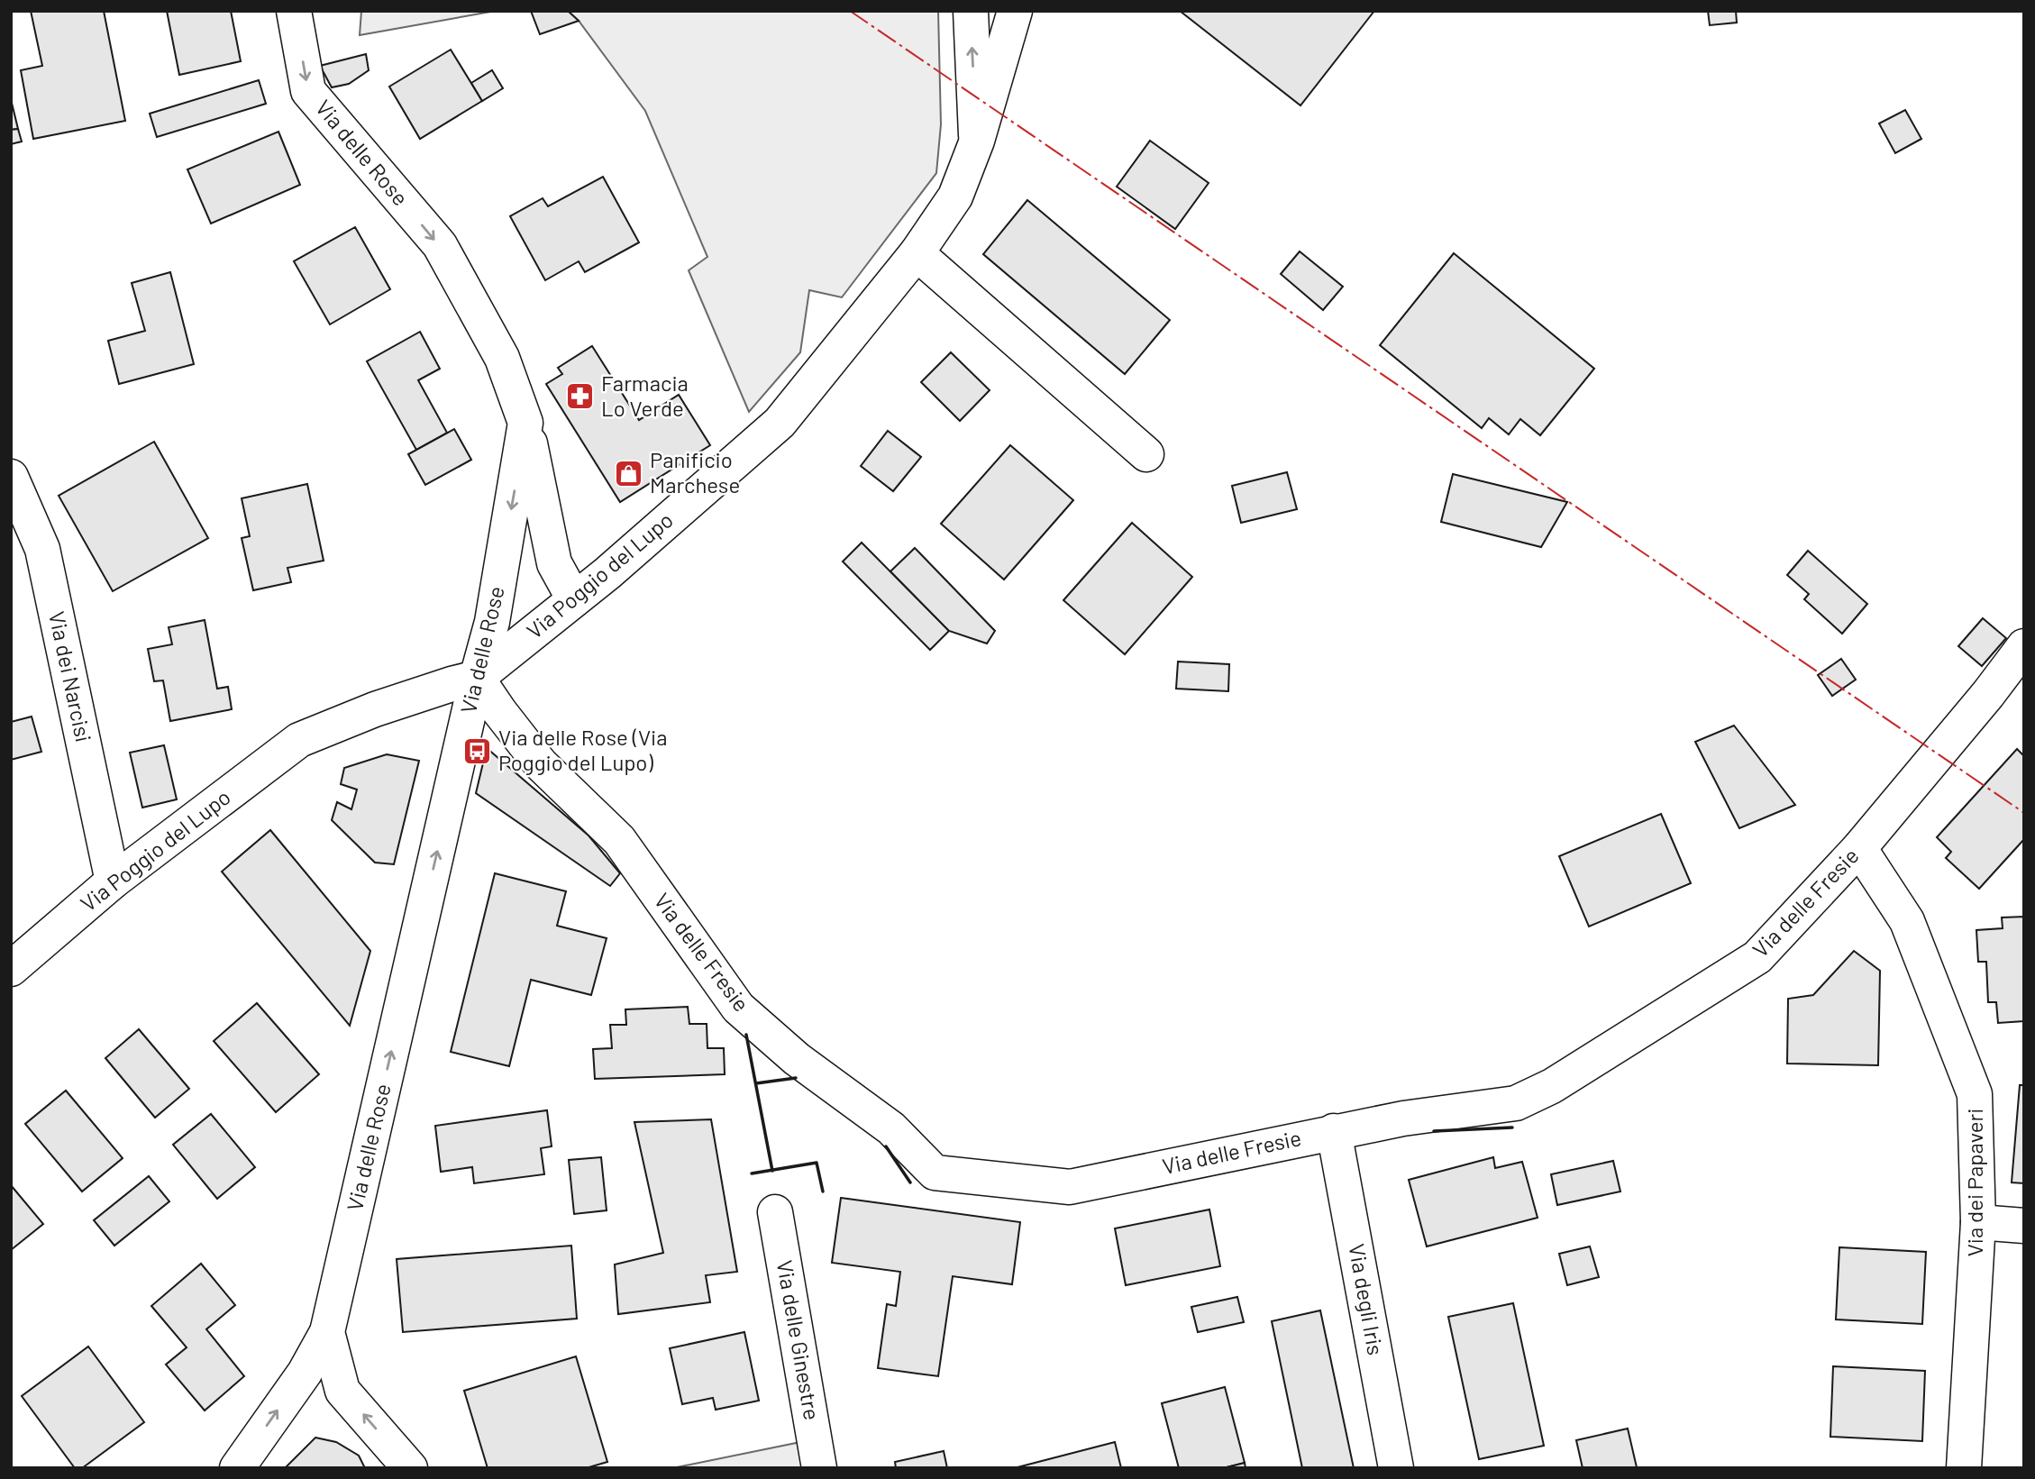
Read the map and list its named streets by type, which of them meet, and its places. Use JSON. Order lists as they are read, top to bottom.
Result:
{
  "streets": {
    "street": [
      "Via delle Rose",
      "Via Poggio del Lupo",
      "Via dei Narcisi",
      "Via delle Fresie",
      "Via dei Papaveri",
      "Via degli Iris",
      "Via delle Ginestre"
    ]
  },
  "crossings": [
    ["Via delle Rose", "Via Poggio del Lupo"],
    ["Via delle Rose", "Via delle Fresie"],
    ["Via Poggio del Lupo", "Via dei Narcisi"],
    ["Via Poggio del Lupo", "Via delle Fresie"],
    ["Via delle Fresie", "Via dei Papaveri"],
    ["Via delle Fresie", "Via degli Iris"]
  ],
  "places": {
    "pharmacy": ["Farmacia Lo Verde"],
    "shop": ["Panificio Marchese"],
    "bus stop": ["Via delle Rose (Via Poggio del Lupo)"]
  }
}
